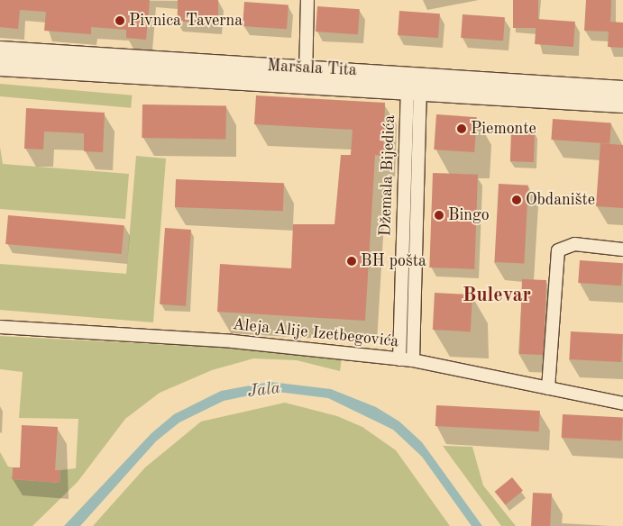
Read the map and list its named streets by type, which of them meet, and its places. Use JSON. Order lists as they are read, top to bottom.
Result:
{
  "streets": {
    "main road": ["Maršala Tita"],
    "street": ["Džemala Bijedića", "Aleja Alije Izetbegovića"]
  },
  "crossings": [
    ["Maršala Tita", "Džemala Bijedića"],
    ["Džemala Bijedića", "Aleja Alije Izetbegovića"]
  ],
  "districts": ["Bulevar"],
  "water": ["Jala"],
  "places": [
    "Pivnica Taverna",
    "Piemonte",
    "Obdanište",
    "Bingo",
    "BH pošta"
  ]
}
